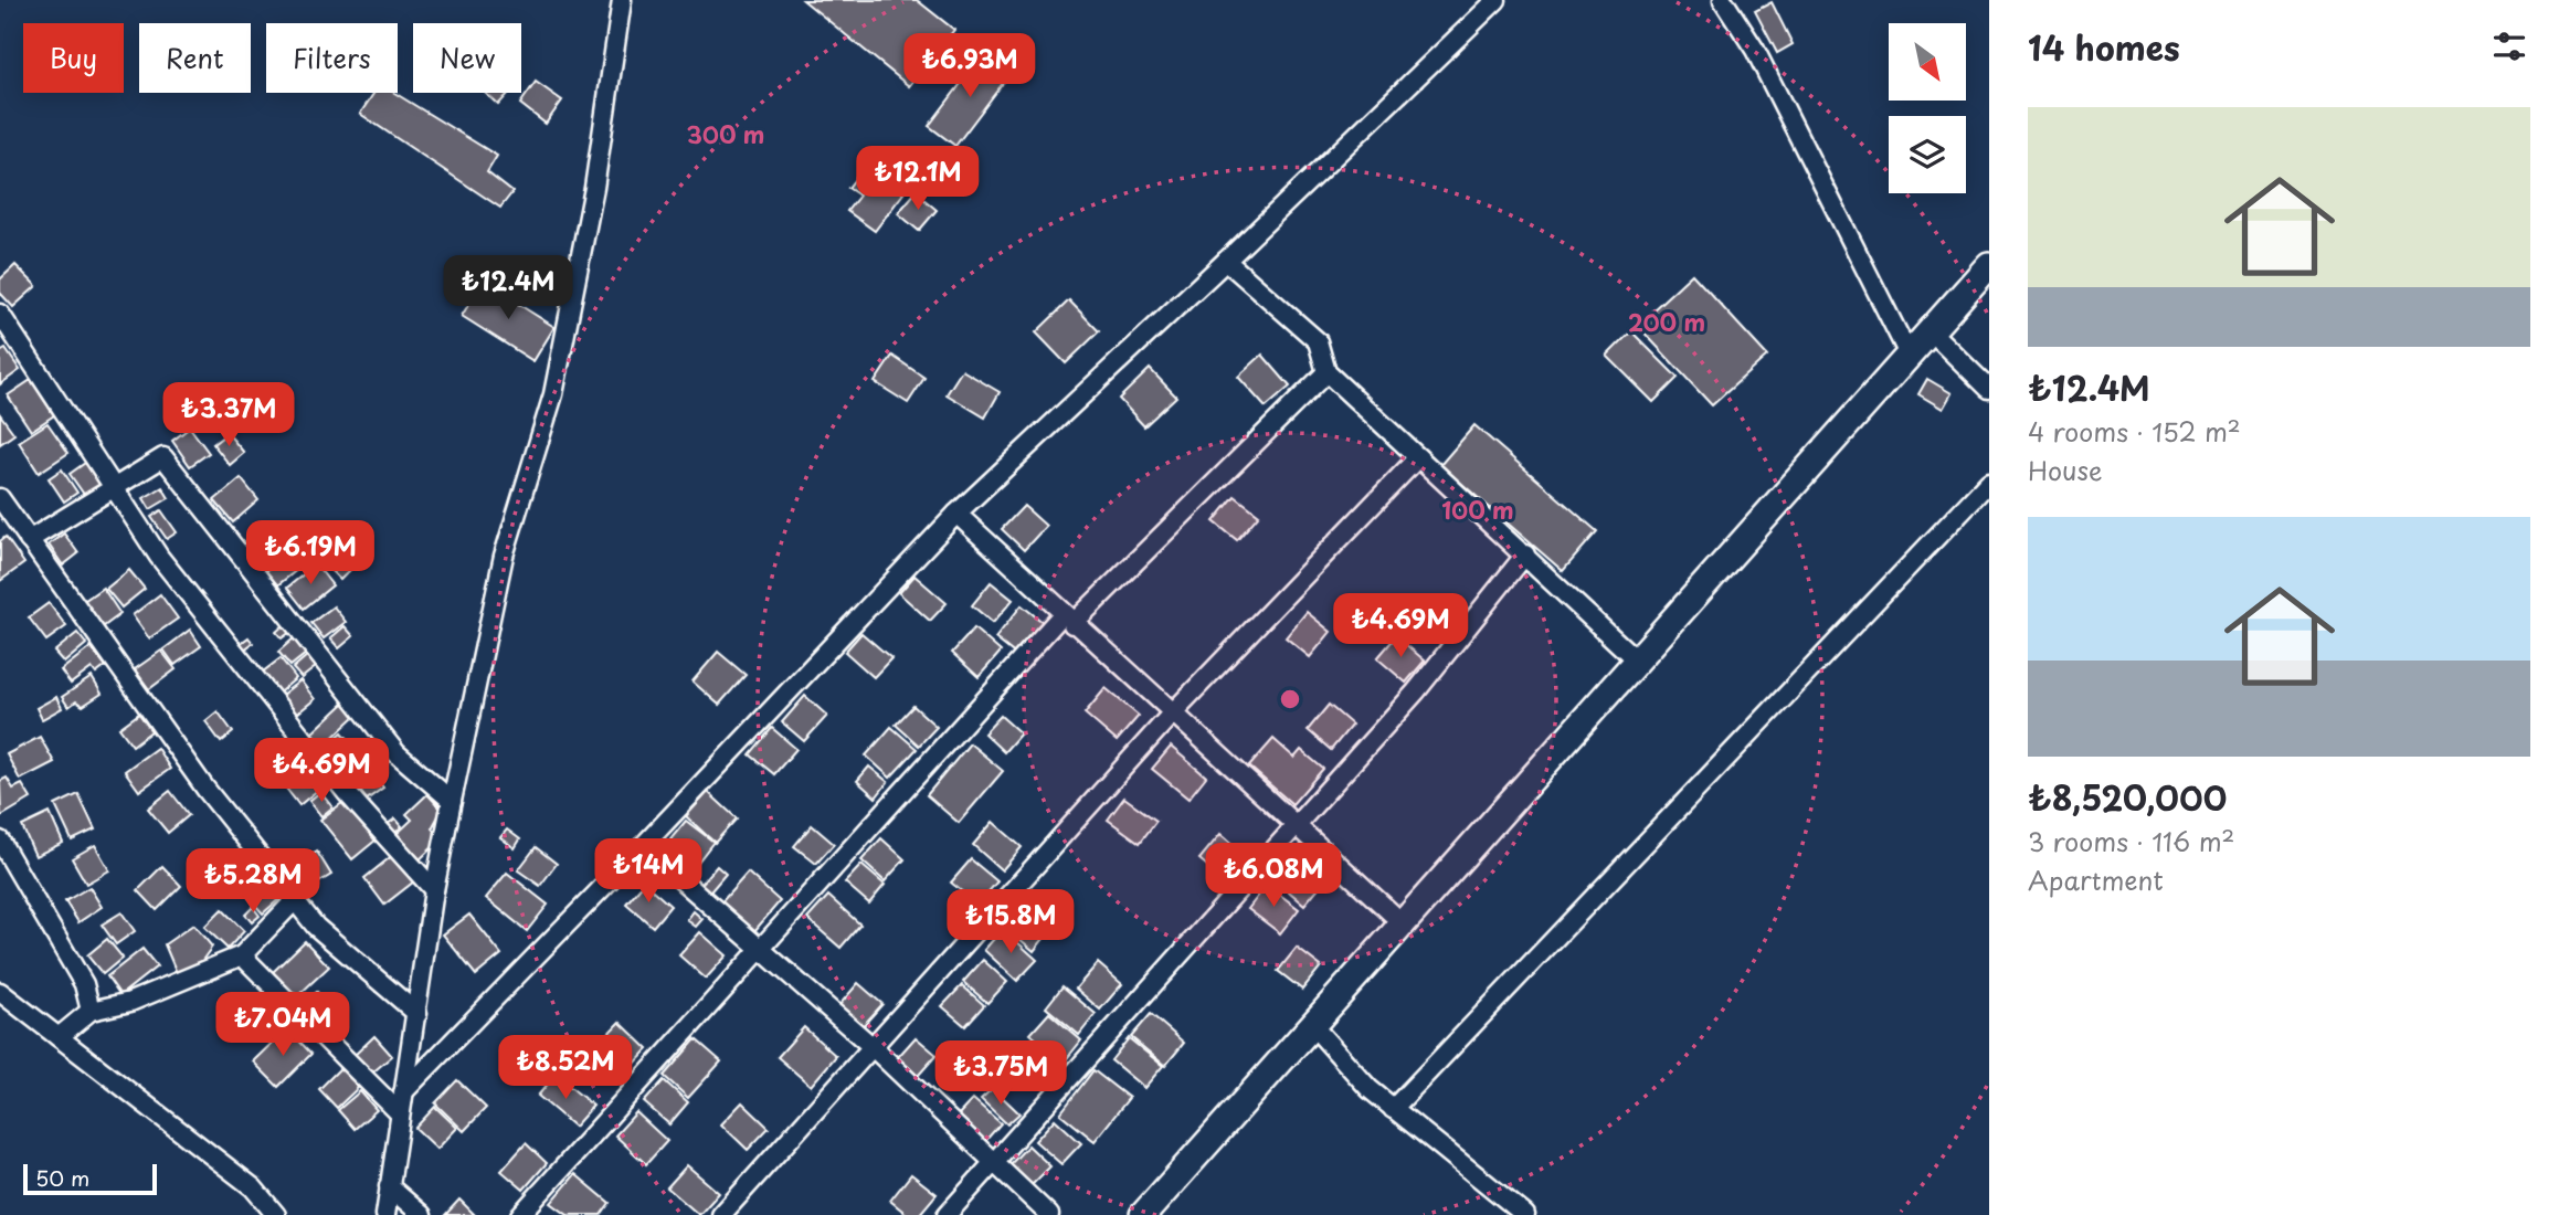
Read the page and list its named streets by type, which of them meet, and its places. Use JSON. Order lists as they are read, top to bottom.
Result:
{
  "scale_bar": "50 m",
  "north": "bottom right",
  "page": {
    "heading": "14 homes",
    "chip": [
      "Buy",
      "Rent",
      "Filters",
      "New"
    ],
    "price": [
      "₺6.93M",
      "₺12.1M",
      "₺12.4M",
      "₺3.37M",
      "₺6.19M",
      "₺4.69M",
      "₺4.69M",
      "₺14M",
      "₺6.08M",
      "₺5.28M",
      "₺15.8M",
      "₺7.04M",
      "₺8.52M",
      "₺3.75M"
    ],
    "list": [
      {
        "name": "₺12.4M",
        "note": "4 rooms · 152 m² · House"
      },
      {
        "name": "₺8,520,000",
        "note": "3 rooms · 116 m² · Apartment"
      }
    ],
    "scale": "50 m"
  },
  "rings": ["300 m", "200 m", "100 m"]
}
